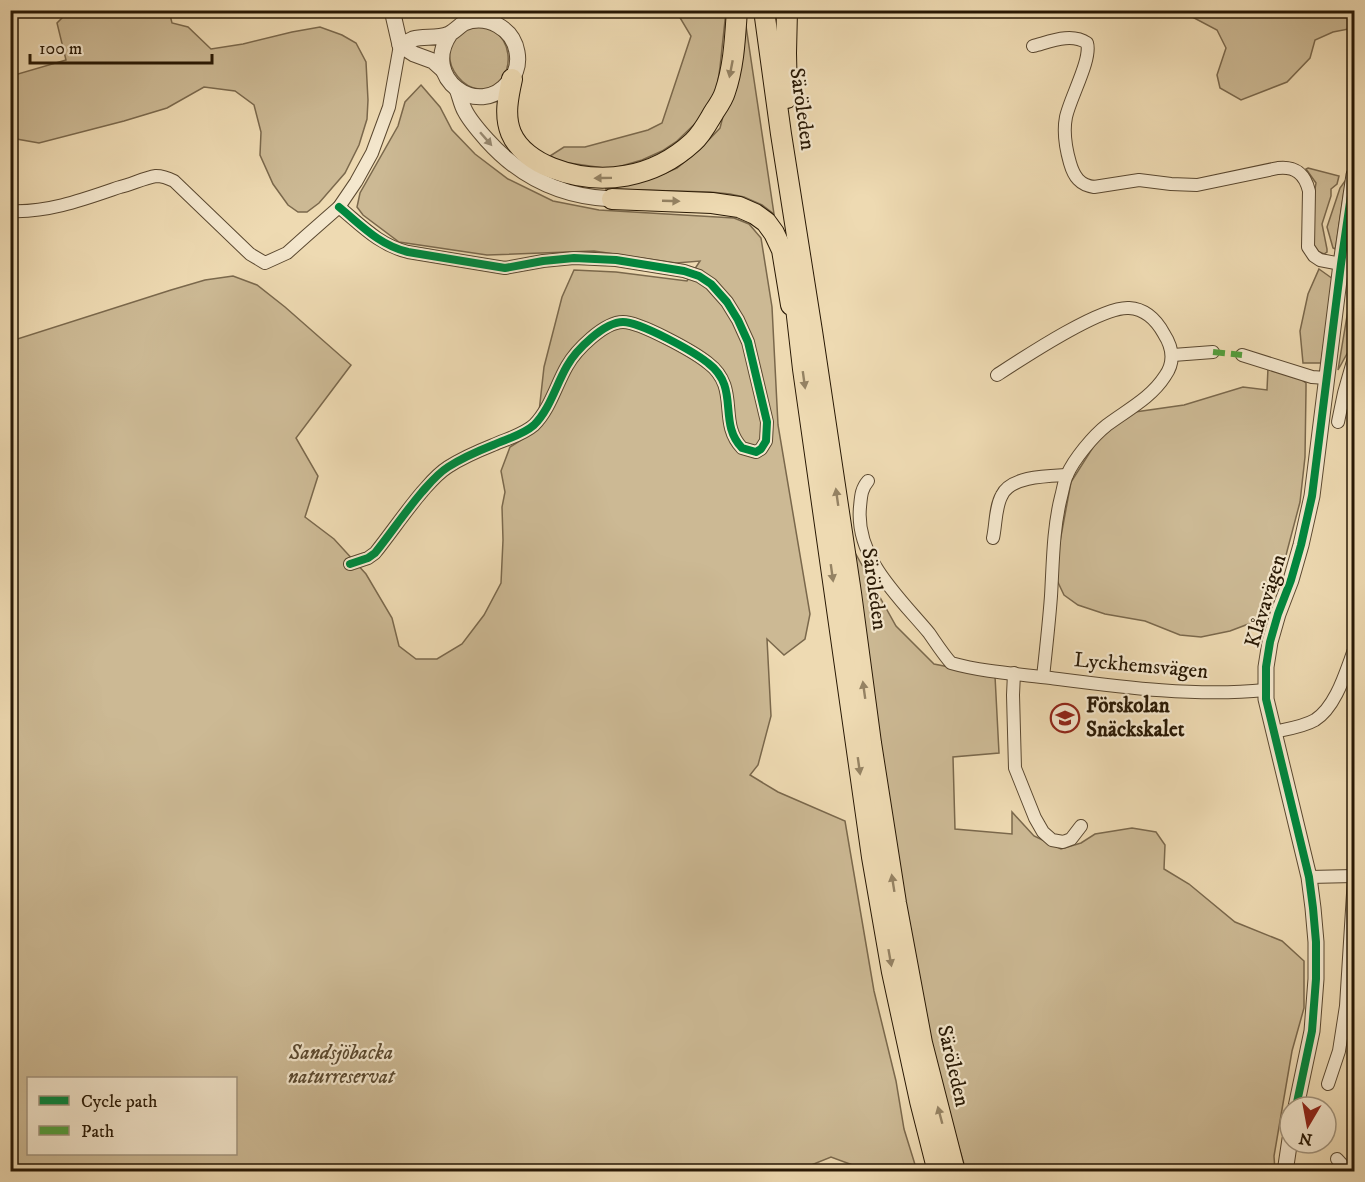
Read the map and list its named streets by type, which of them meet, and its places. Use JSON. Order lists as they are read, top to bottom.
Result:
{
  "streets": {
    "main road": ["Säröleden"],
    "street": ["Klåvavägen", "Lyckhemsvägen"]
  },
  "crossings": [
    ["Klåvavägen", "Lyckhemsvägen"]
  ],
  "parks": ["Sandsjöbacka naturreservat"],
  "places": {
    "school or university": ["Förskolan Snäckskalet"]
  },
  "legend": ["Cycle path", "Path"],
  "scale_bar": "100 m",
  "north": "bottom"
}
